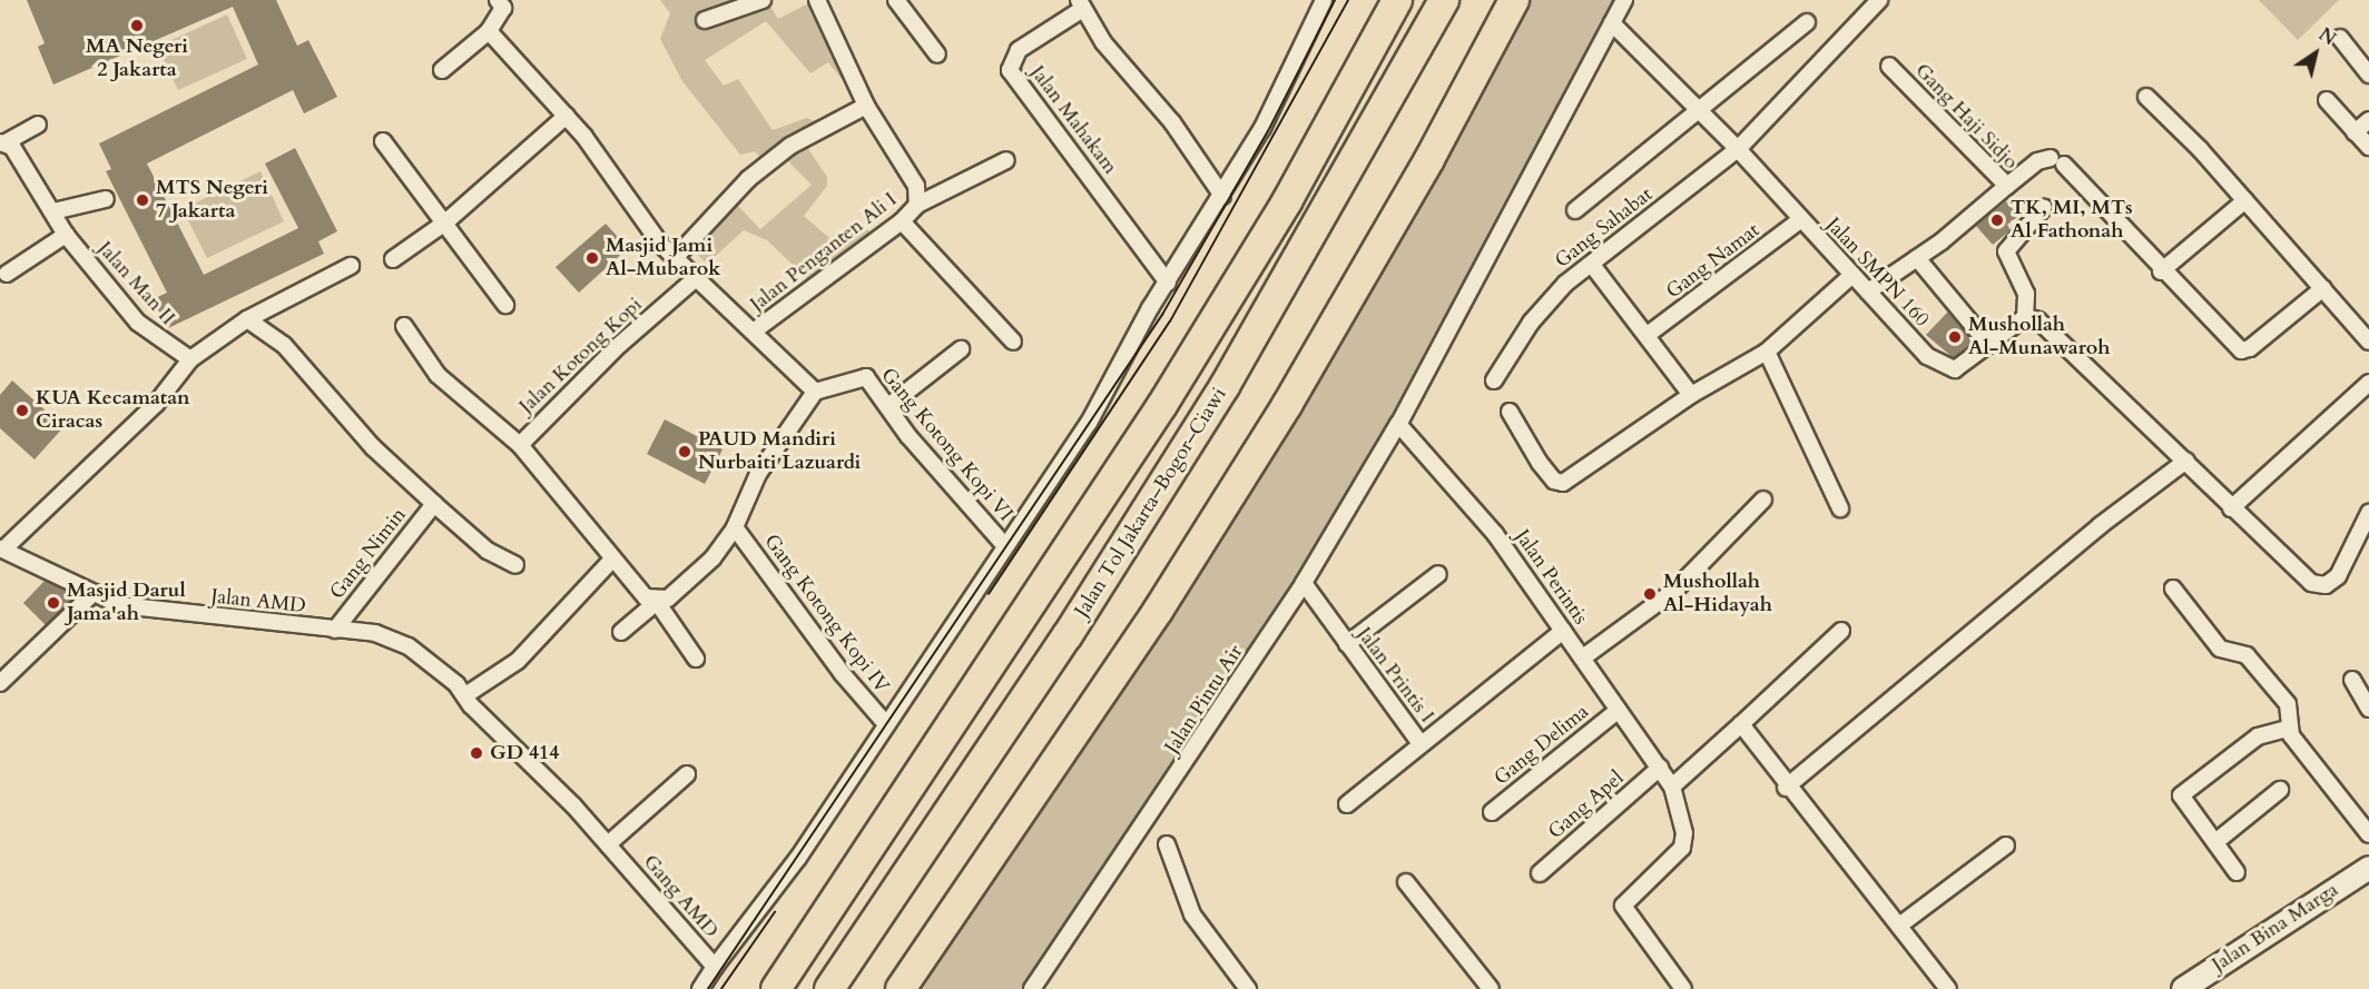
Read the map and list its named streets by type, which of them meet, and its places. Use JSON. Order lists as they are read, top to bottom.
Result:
{
  "streets": {
    "highway": ["Jalan Tol Jakarta–Bogor–Ciawi"],
    "street": [
      "Gang Haji Sidjo",
      "Jalan Mahakam",
      "Gang Sahabat",
      "Jalan Penganten Ali I",
      "Gang Namat",
      "Jalan SMPN 160",
      "Jalan Man II",
      "Jalan Kotong Kopi",
      "Gang Kotong Kopi VI",
      "Gang Nimin",
      "Jalan Perintis",
      "Jalan AMD",
      "Gang Kotong Kopi IV",
      "Jalan Printis I",
      "Jalan Pintu Air",
      "Gang Delima",
      "Gang Apel",
      "Gang AMD",
      "Jalan Bina Marga"
    ]
  },
  "crossings": [
    ["Gang Haji Sidjo", "Jalan SMPN 160"],
    ["Jalan Mahakam", "Gang AMD"],
    ["Gang Sahabat", "Jalan SMPN 160"],
    ["Jalan Penganten Ali I", "Jalan Kotong Kopi"],
    ["Jalan Penganten Ali I", "Gang Kotong Kopi VI"],
    ["Gang Namat", "Jalan SMPN 160"],
    ["Gang Kotong Kopi VI", "Gang AMD"],
    ["Gang Nimin", "Jalan AMD"],
    ["Jalan Perintis", "Jalan Printis I"],
    ["Jalan Perintis", "Jalan Pintu Air"],
    ["Jalan Perintis", "Gang Delima"],
    ["Jalan Perintis", "Gang Apel"],
    ["Jalan AMD", "Gang AMD"],
    ["Gang Kotong Kopi IV", "Gang AMD"],
    ["Jalan Printis I", "Jalan Pintu Air"]
  ],
  "places": [
    "MA Negeri 2 Jakarta",
    "MTS Negeri 7 Jakarta",
    "TK, MI, MTs Al Fathonah",
    "Masjid Jami Al-Mubarok",
    "Mushollah Al-Munawaroh",
    "KUA Kecamatan Ciracas",
    "PAUD Mandiri Nurbaiti Lazuardi",
    "Mushollah Al-Hidayah",
    "Masjid Darul Jama'ah",
    "GD 414"
  ],
  "north": "top right"
}
